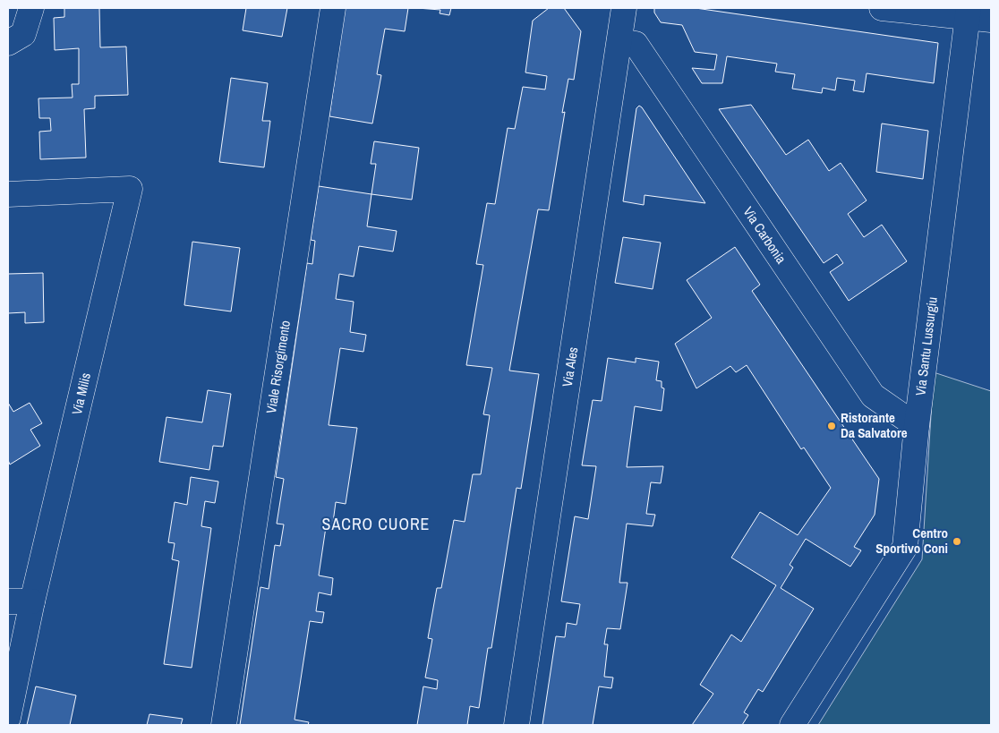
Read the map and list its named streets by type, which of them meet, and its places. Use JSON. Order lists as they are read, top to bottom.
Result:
{
  "streets": {
    "street": [
      "Via Carbonia",
      "Via Santu Lussurgiu",
      "Viale Risorgimento",
      "Via Ales",
      "Via Milis"
    ]
  },
  "crossings": [
    ["Via Carbonia", "Via Santu Lussurgiu"],
    ["Via Carbonia", "Via Ales"]
  ],
  "districts": ["SACRO CUORE"],
  "places": ["Ristorante Da Salvatore", "Centro Sportivo Coni"]
}
